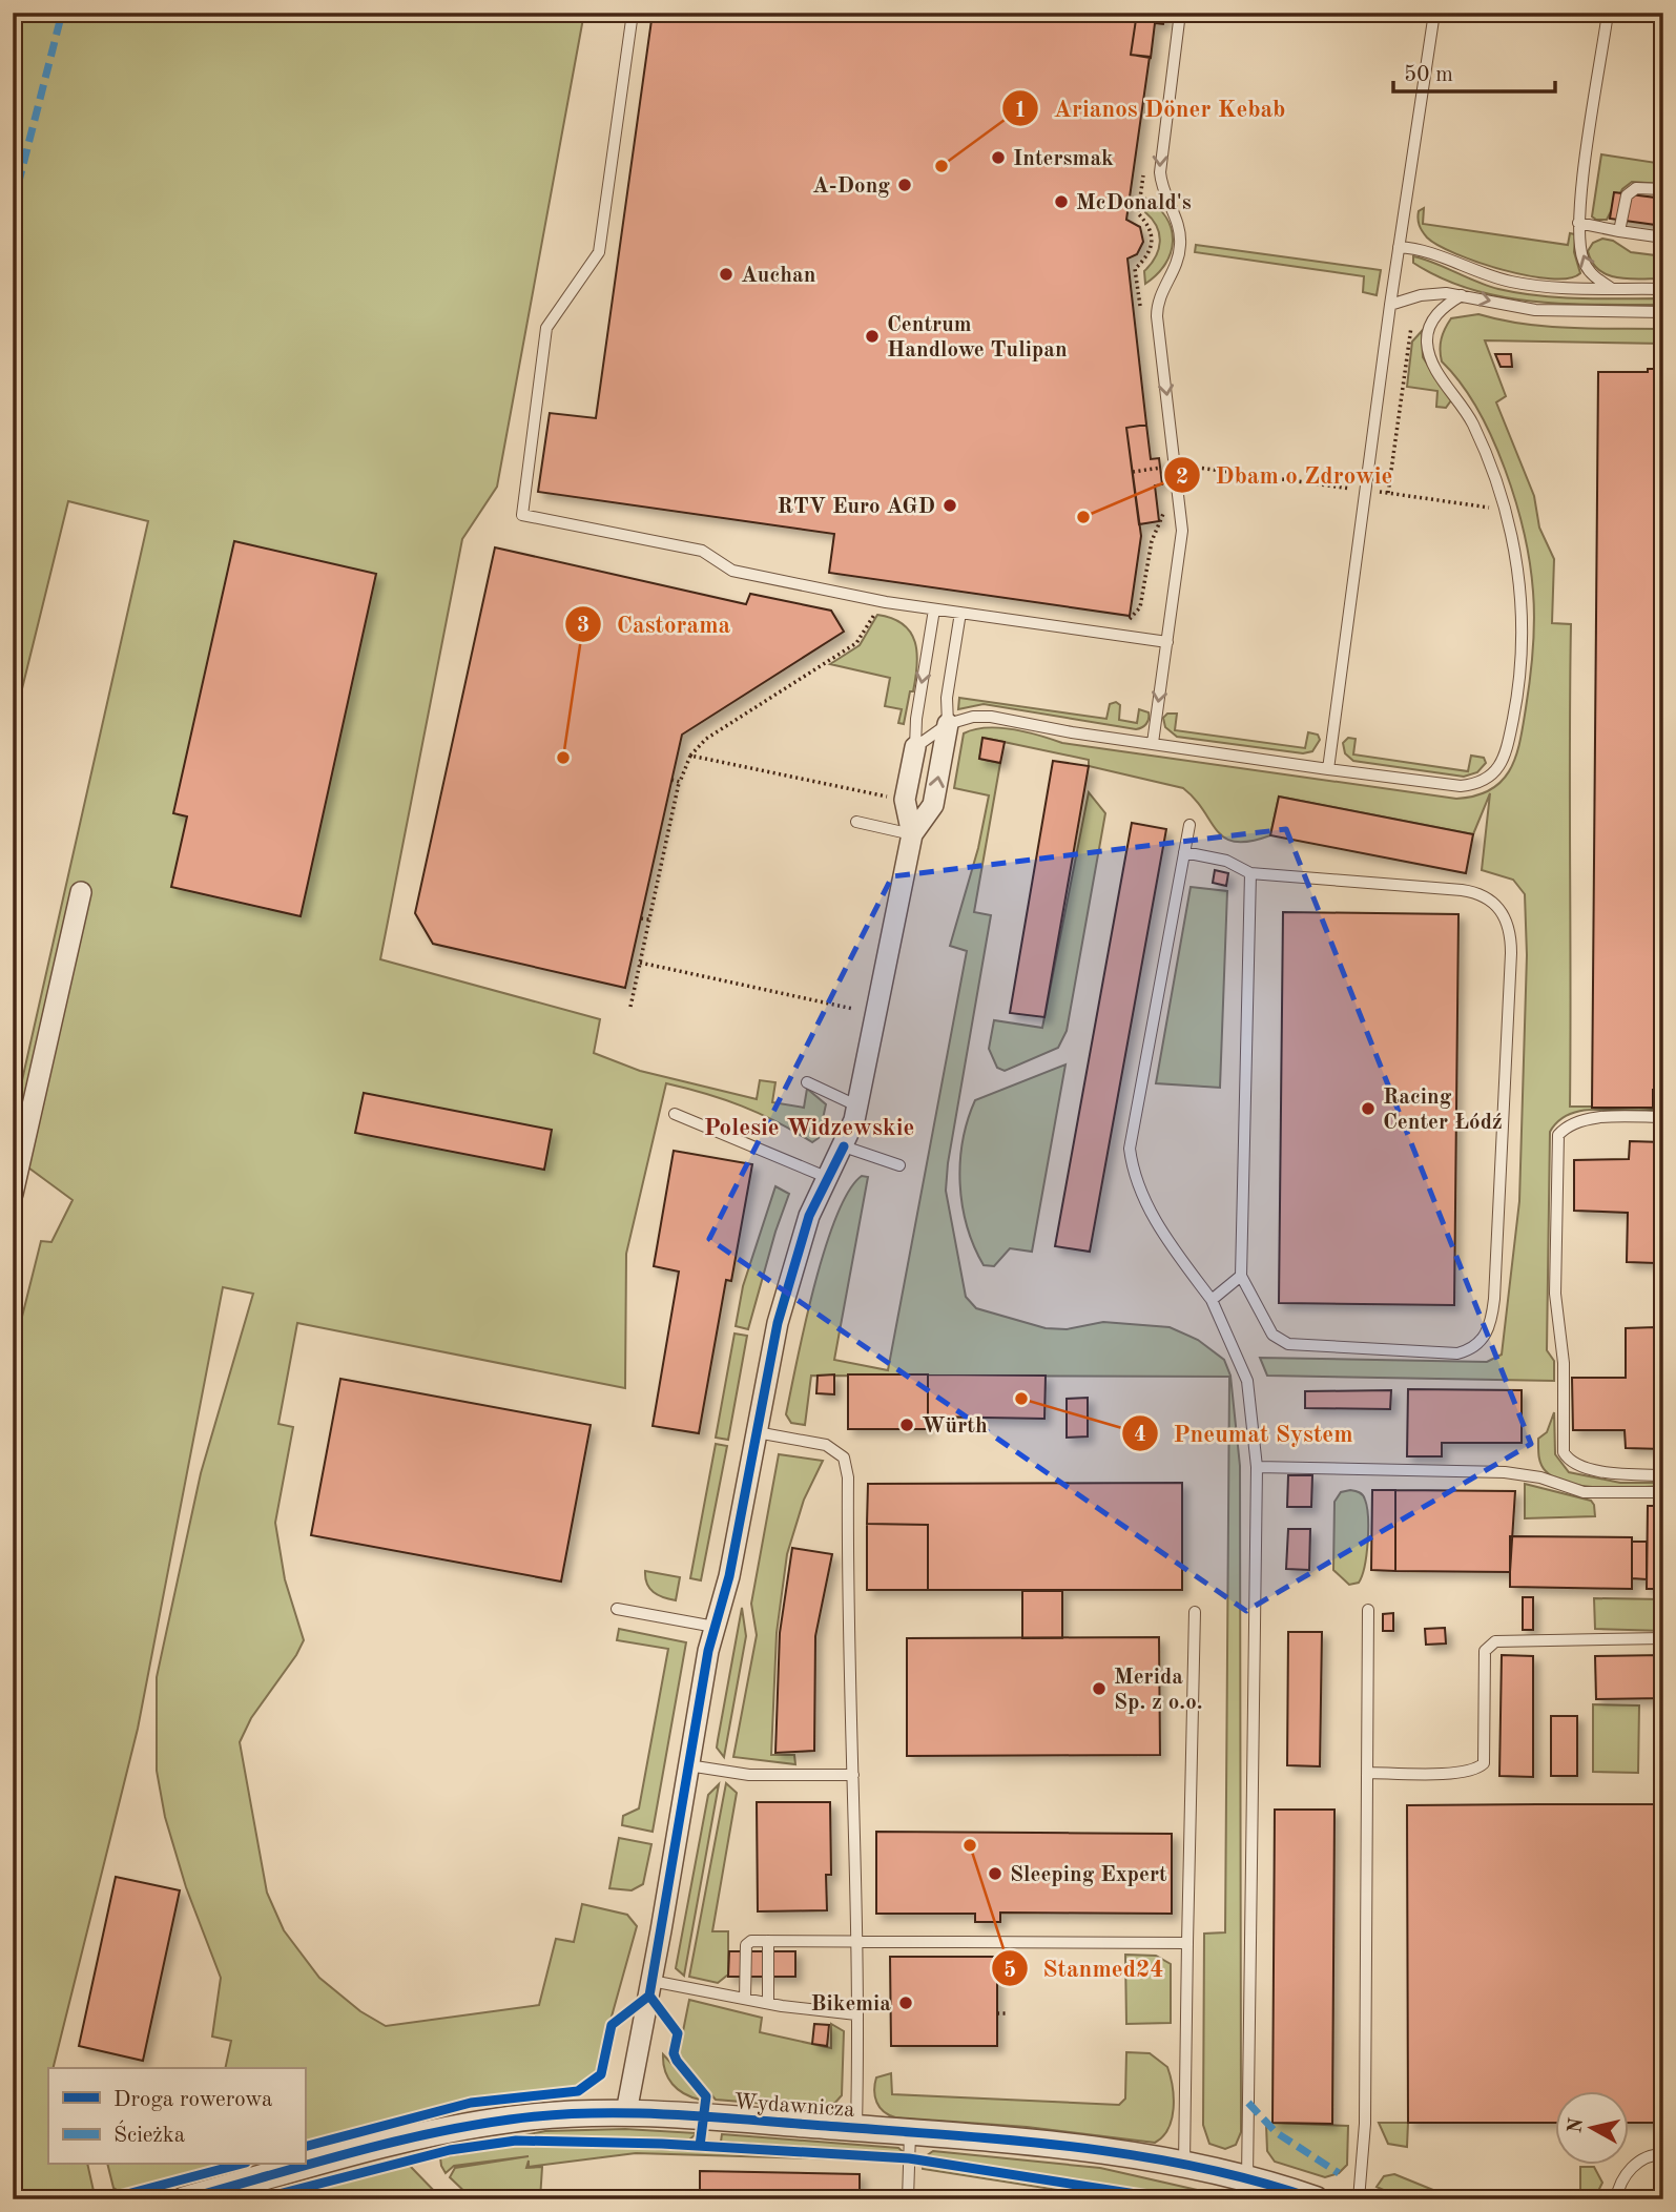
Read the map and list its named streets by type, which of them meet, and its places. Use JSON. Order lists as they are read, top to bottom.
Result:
{
  "streets": {
    "street": ["Wydawnicza"]
  },
  "districts": ["Polesie Widzewskie"],
  "places": [
    "Intersmak",
    "Arianos Döner Kebab",
    "A-Dong",
    "McDonald's",
    "Auchan",
    "Centrum Handlowe Tulipan",
    "RTV Euro AGD",
    "Dbam o Zdrowie",
    "Castorama",
    "Racing Center Łódź",
    "Pneumat System",
    "Würth",
    "Merida Sp. z o.o.",
    "Stanmed24",
    "Sleeping Expert",
    "Bikemia"
  ],
  "legend": ["Droga rowerowa", "Ścieżka"],
  "scale_bar": "50 m",
  "north": "left"
}
